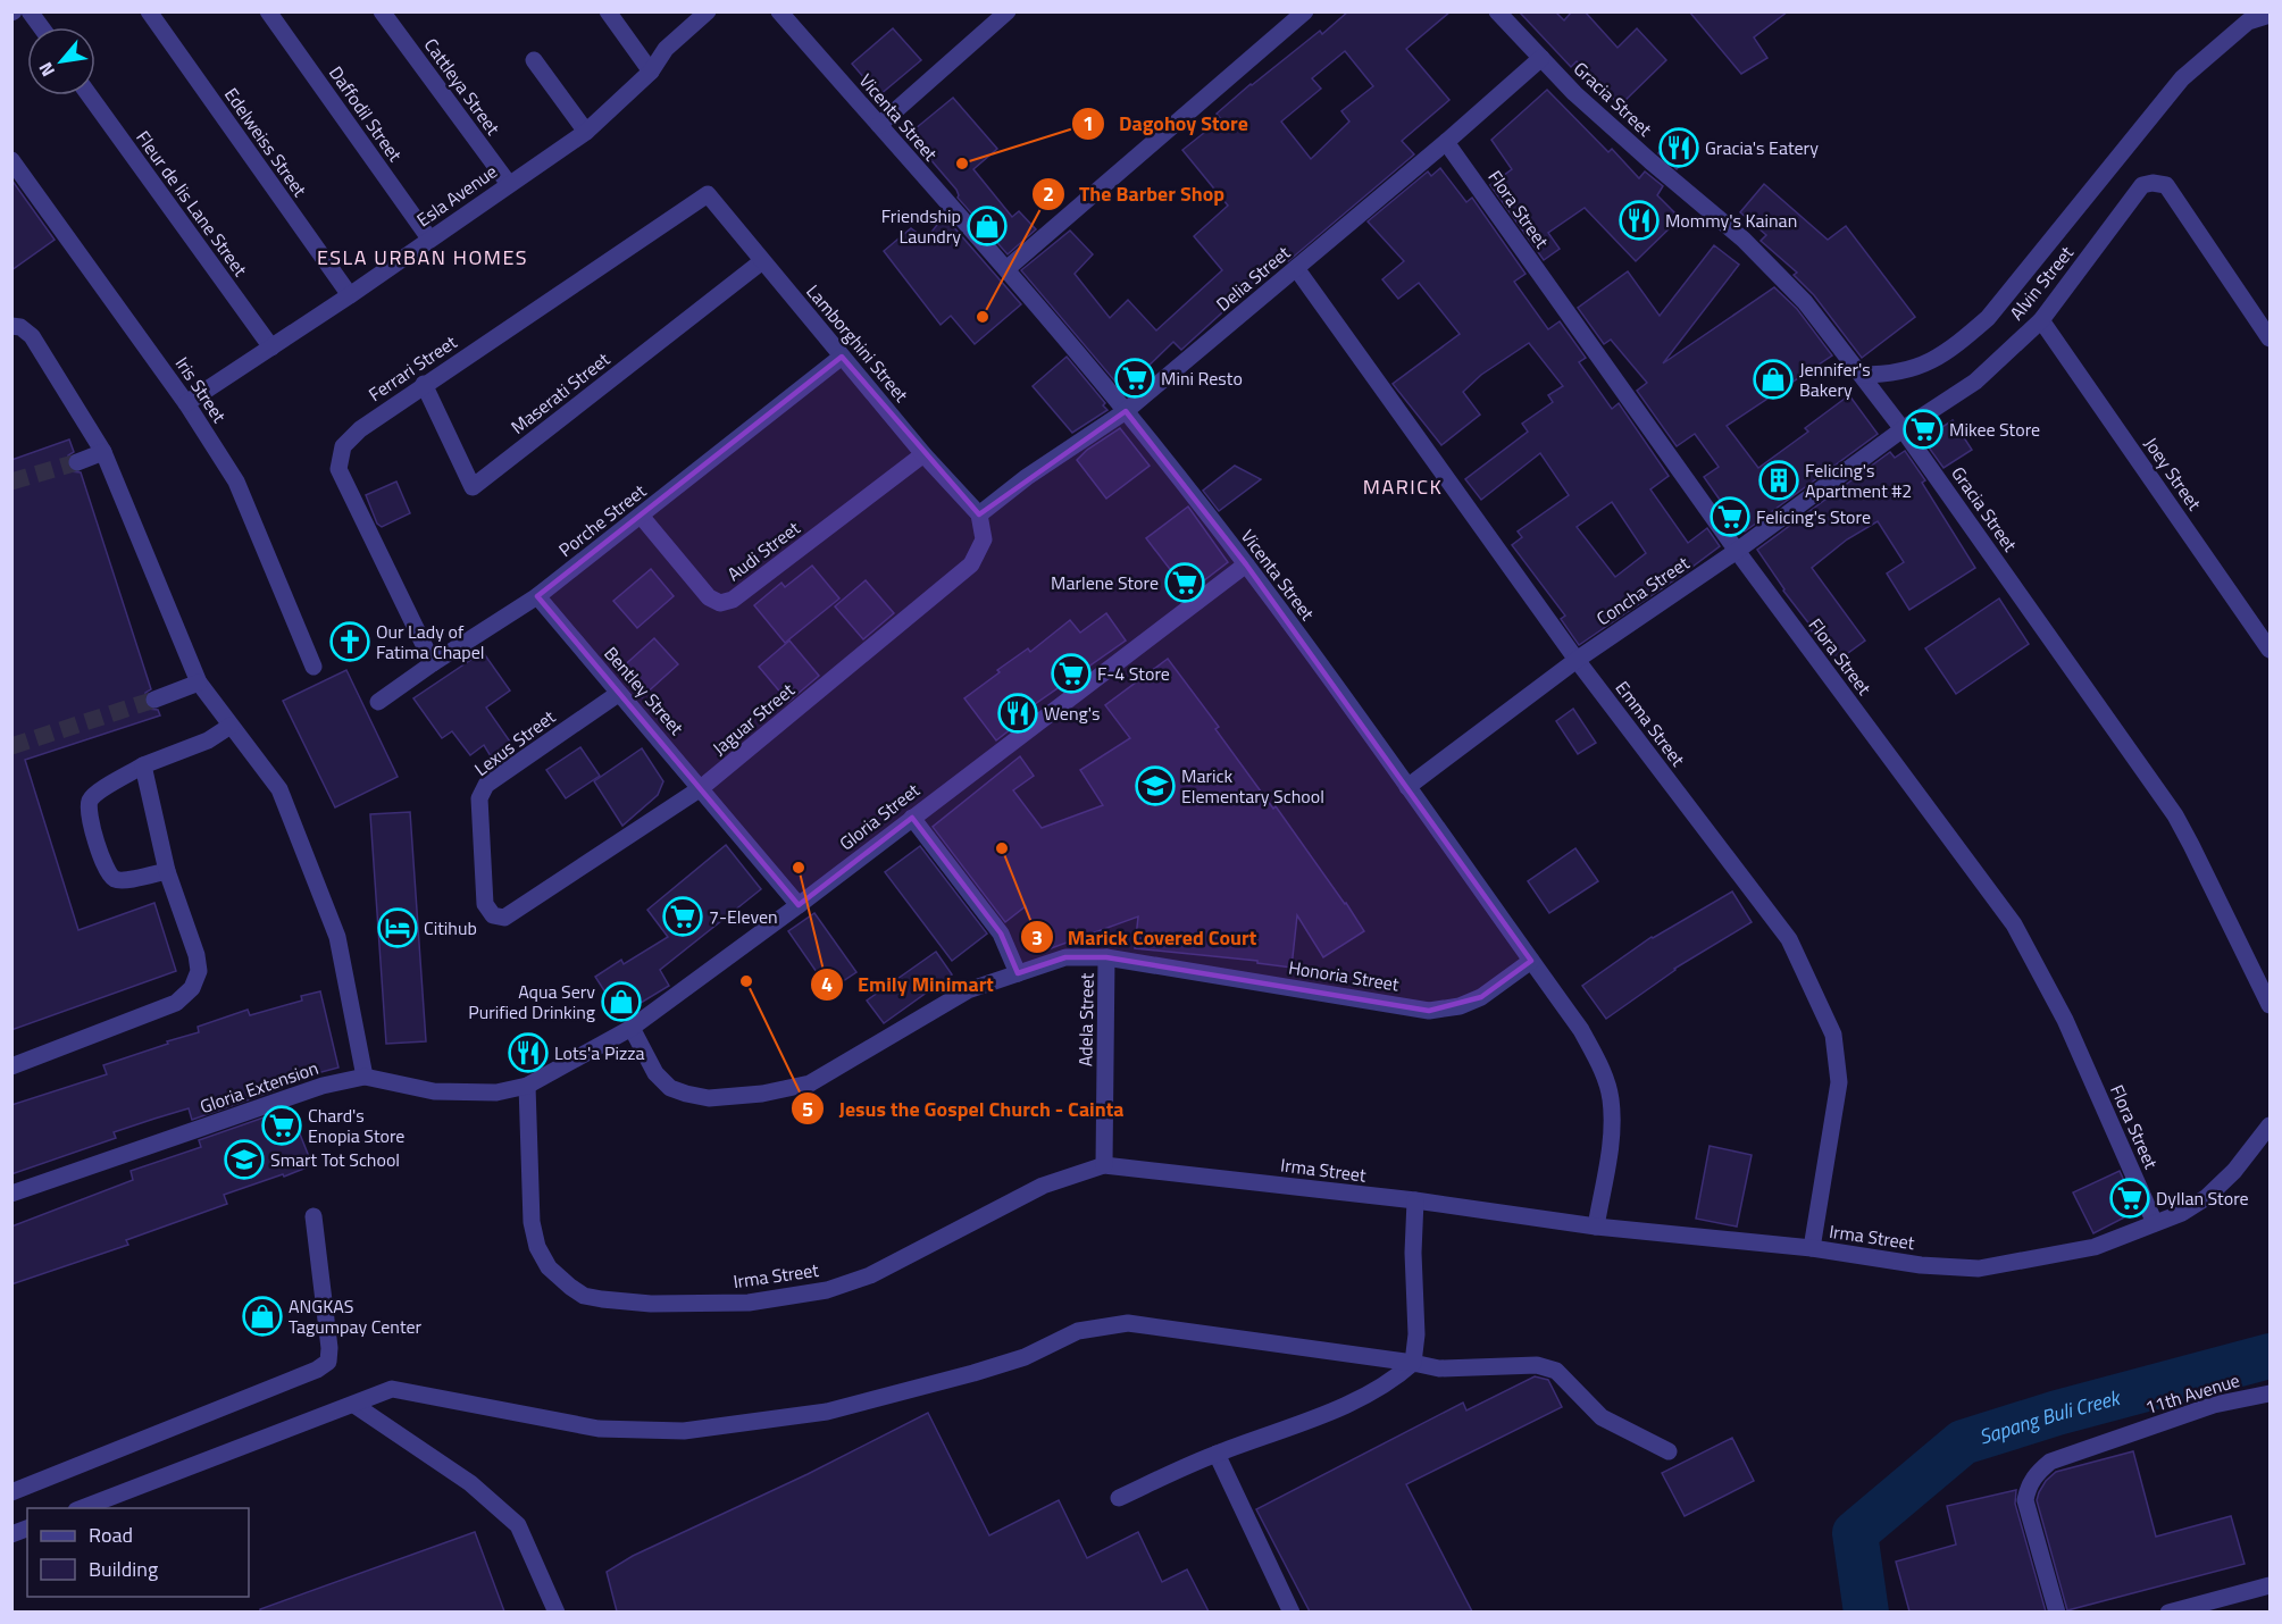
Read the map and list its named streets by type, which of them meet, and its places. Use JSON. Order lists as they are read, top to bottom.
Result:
{
  "streets": {
    "street": [
      "Cattleya Street",
      "Gracia Street",
      "Daffodil Street",
      "Vicenta Street",
      "Edelweiss Street",
      "Esla Avenue",
      "Fleur de lis Lane Street",
      "Flora Street",
      "Delia Street",
      "Alvin Street",
      "Lamborghini Street",
      "Ferrari Street",
      "Iris Street",
      "Maserati Street",
      "Joey Street",
      "Porche Street",
      "Audi Street",
      "Concha Street",
      "Bentley Street",
      "Jaguar Street",
      "Emma Street",
      "Lexus Street",
      "Gloria Street",
      "Honoria Street",
      "Adela Street",
      "Gloria Extension",
      "Irma Street",
      "11th Avenue"
    ]
  },
  "crossings": [
    ["Cattleya Street", "Esla Avenue"],
    ["Gracia Street", "Delia Street"],
    ["Gracia Street", "Alvin Street"],
    ["Gracia Street", "Concha Street"],
    ["Daffodil Street", "Esla Avenue"],
    ["Vicenta Street", "Delia Street"],
    ["Vicenta Street", "Concha Street"],
    ["Vicenta Street", "Gloria Street"],
    ["Vicenta Street", "Honoria Street"],
    ["Vicenta Street", "Irma Street"],
    ["Edelweiss Street", "Esla Avenue"],
    ["Esla Avenue", "Fleur de lis Lane Street"],
    ["Esla Avenue", "Iris Street"],
    ["Flora Street", "Delia Street"],
    ["Flora Street", "Concha Street"],
    ["Flora Street", "Irma Street"],
    ["Delia Street", "Lamborghini Street"],
    ["Delia Street", "Jaguar Street"],
    ["Delia Street", "Emma Street"],
    ["Alvin Street", "Joey Street"],
    ["Alvin Street", "Concha Street"],
    ["Lamborghini Street", "Ferrari Street"],
    ["Lamborghini Street", "Maserati Street"],
    ["Lamborghini Street", "Porche Street"],
    ["Lamborghini Street", "Audi Street"],
    ["Lamborghini Street", "Jaguar Street"],
    ["Ferrari Street", "Maserati Street"],
    ["Ferrari Street", "Porche Street"],
    ["Porche Street", "Audi Street"],
    ["Porche Street", "Bentley Street"],
    ["Concha Street", "Emma Street"],
    ["Bentley Street", "Jaguar Street"],
    ["Bentley Street", "Lexus Street"],
    ["Bentley Street", "Gloria Street"],
    ["Jaguar Street", "Lexus Street"],
    ["Emma Street", "Irma Street"],
    ["Gloria Street", "Honoria Street"],
    ["Gloria Street", "Gloria Extension"],
    ["Gloria Street", "Irma Street"],
    ["Honoria Street", "Adela Street"],
    ["Adela Street", "Irma Street"],
    ["Gloria Extension", "Irma Street"]
  ],
  "districts": ["ESLA URBAN HOMES", "MARICK"],
  "water": ["Sapang Buli Creek"],
  "places": {
    "restaurant": [
      "Gracia's Eatery",
      "Mommy's Kainan",
      "Weng's",
      "Lots'a Pizza"
    ],
    "other": [
      "Dagohoy Store",
      "The Barber Shop",
      "Marick Covered Court",
      "Emily Minimart",
      "Jesus the Gospel Church - Cainta"
    ],
    "shop": [
      "Friendship Laundry",
      "Jennifer's Bakery",
      "Aqua Serv Purified Drinking",
      "ANGKAS Tagumpay Center"
    ],
    "supermarket": [
      "Mini Resto",
      "Mikee Store",
      "Felicing's Store",
      "Marlene Store",
      "F-4 Store",
      "7-Eleven",
      "Chard's Enopia Store",
      "Dyllan Store"
    ],
    "building": ["Felicing's Apartment #2"],
    "church": ["Our Lady of Fatima Chapel"],
    "school or university": ["Marick Elementary School", "Smart Tot School"],
    "hotel": ["Citihub"]
  },
  "legend": ["Road", "Building"],
  "north": "bottom left"
}
